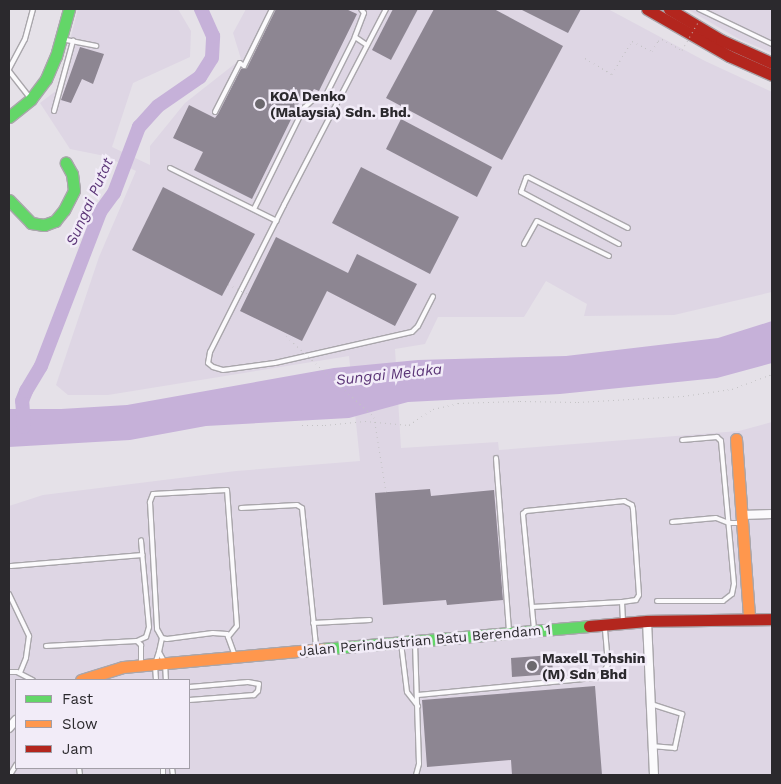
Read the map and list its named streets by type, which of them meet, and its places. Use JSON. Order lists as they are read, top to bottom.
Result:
{
  "streets": {
    "street": ["Jalan Perindustrian Batu Berendam 1"]
  },
  "water": ["Sungai Putat", "Sungai Melaka"],
  "places": ["KOA Denko (Malaysia) Sdn. Bhd.", "Maxell Tohshin (M) Sdn Bhd"],
  "legend": ["Fast", "Slow", "Jam"]
}
